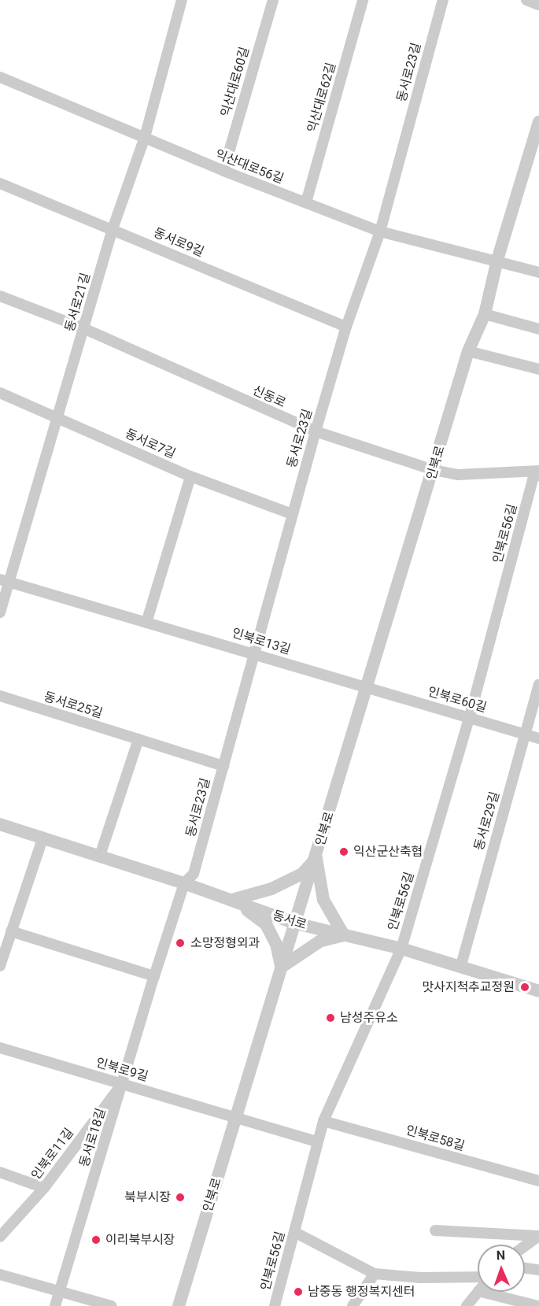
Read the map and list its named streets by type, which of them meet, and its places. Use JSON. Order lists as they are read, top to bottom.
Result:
{
  "streets": {
    "street": [
      "동서로23길",
      "익산대로60길",
      "익산대로62길",
      "익산대로56길",
      "동서로9길",
      "동서로21길",
      "신동로",
      "동서로7길",
      "인북로",
      "인북로56길",
      "인북로13길",
      "인북로60길",
      "동서로25길",
      "동서로29길",
      "동서로",
      "인북로9길",
      "동서로18길",
      "인북로58길",
      "인북로11길"
    ]
  },
  "crossings": [
    ["동서로23길", "익산대로56길"],
    ["동서로23길", "동서로9길"],
    ["동서로23길", "신동로"],
    ["동서로23길", "동서로7길"],
    ["동서로23길", "인북로13길"],
    ["동서로23길", "동서로25길"],
    ["동서로23길", "동서로"],
    ["동서로23길", "동서로18길"],
    ["익산대로60길", "익산대로56길"],
    ["익산대로62길", "익산대로56길"],
    ["익산대로56길", "동서로21길"],
    ["익산대로56길", "인북로"],
    ["동서로9길", "동서로21길"],
    ["동서로21길", "신동로"],
    ["동서로21길", "동서로7길"],
    ["동서로21길", "인북로13길"],
    ["신동로", "인북로"],
    ["신동로", "인북로56길"],
    ["인북로", "인북로13길"],
    ["인북로", "인북로60길"],
    ["인북로", "동서로"],
    ["인북로", "인북로9길"],
    ["인북로56길", "인북로60길"],
    ["인북로56길", "동서로"],
    ["인북로56길", "인북로58길"],
    ["인북로13길", "인북로60길"],
    ["인북로60길", "동서로29길"],
    ["동서로29길", "동서로"],
    ["동서로", "동서로18길"],
    ["인북로9길", "동서로18길"],
    ["인북로9길", "인북로11길"],
    ["동서로18길", "인북로11길"]
  ],
  "places": [
    "익산군산축협",
    "소망정형외과",
    "맛사지척추교정원",
    "남성주유소",
    "북부시장",
    "이리북부시장",
    "남중동 행정복지센터"
  ],
  "north": "top"
}
